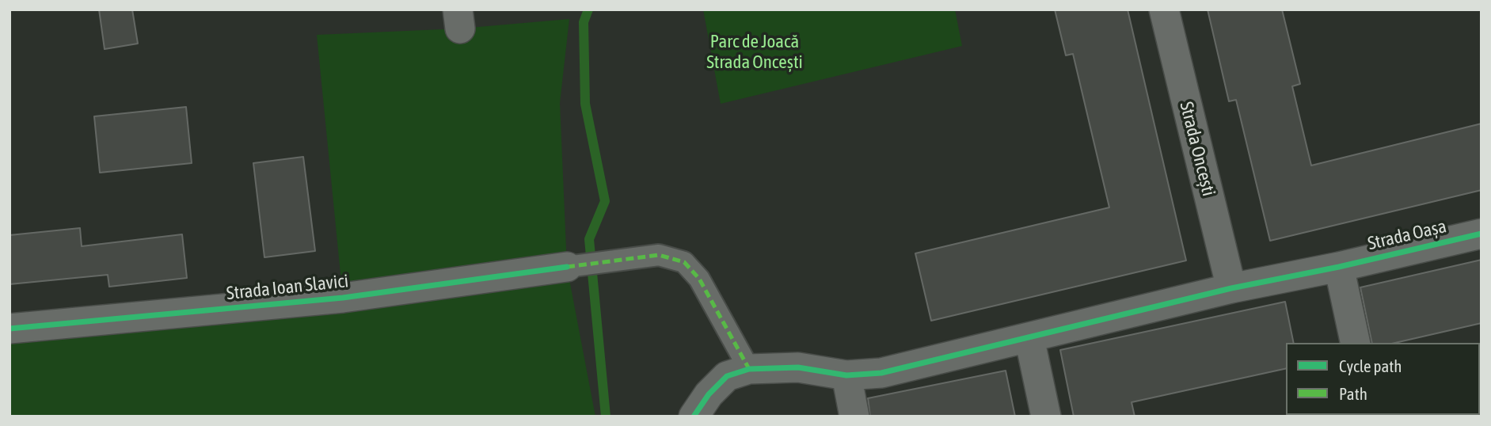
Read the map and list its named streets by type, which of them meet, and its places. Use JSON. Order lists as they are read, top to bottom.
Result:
{
  "streets": {
    "street": ["Strada Oncești", "Strada Oașa", "Strada Ioan Slavici"]
  },
  "crossings": [
    ["Strada Oncești", "Strada Oașa"]
  ],
  "parks": ["Parc de Joacă Strada Oncești"],
  "legend": ["Cycle path", "Path"]
}
